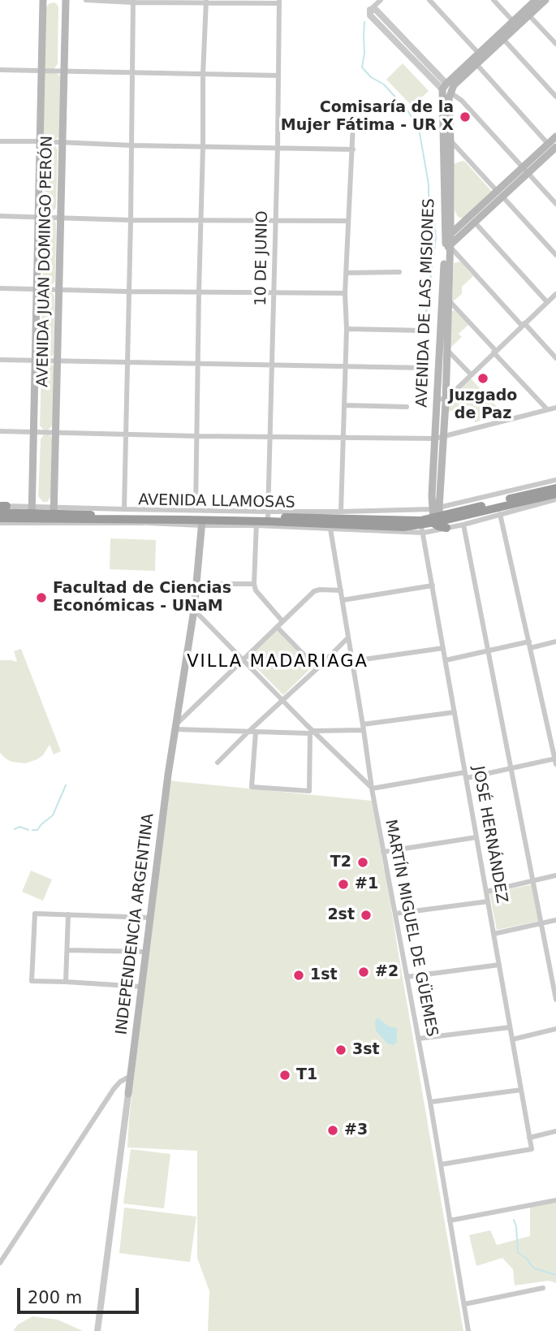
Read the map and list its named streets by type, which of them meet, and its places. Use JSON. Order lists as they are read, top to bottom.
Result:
{
  "streets": {
    "highway": ["AVENIDA LLAMOSAS"],
    "main road": ["AVENIDA JUAN DOMINGO PERÓN", "AVENIDA DE LAS MISIONES", "INDEPENDENCIA ARGENTINA"],
    "street": ["10 DE JUNIO", "JOSÉ HERNÁNDEZ", "MARTÍN MIGUEL DE GÜEMES"]
  },
  "crossings": [
    ["10 DE JUNIO", "AVENIDA LLAMOSAS"],
    ["AVENIDA JUAN DOMINGO PERÓN", "AVENIDA LLAMOSAS"],
    ["AVENIDA DE LAS MISIONES", "AVENIDA LLAMOSAS"],
    ["AVENIDA LLAMOSAS", "JOSÉ HERNÁNDEZ"],
    ["AVENIDA LLAMOSAS", "INDEPENDENCIA ARGENTINA"],
    ["JOSÉ HERNÁNDEZ", "MARTÍN MIGUEL DE GÜEMES"]
  ],
  "districts": ["VILLA MADARIAGA"],
  "places": [
    "Comisaría de la Mujer Fátima - UR X",
    "Juzgado de Paz",
    "Facultad de Ciencias Económicas - UNaM",
    "T2",
    "#1",
    "2st",
    "#2",
    "1st",
    "3st",
    "T1",
    "#3"
  ],
  "scale_bar": "200 m"
}
